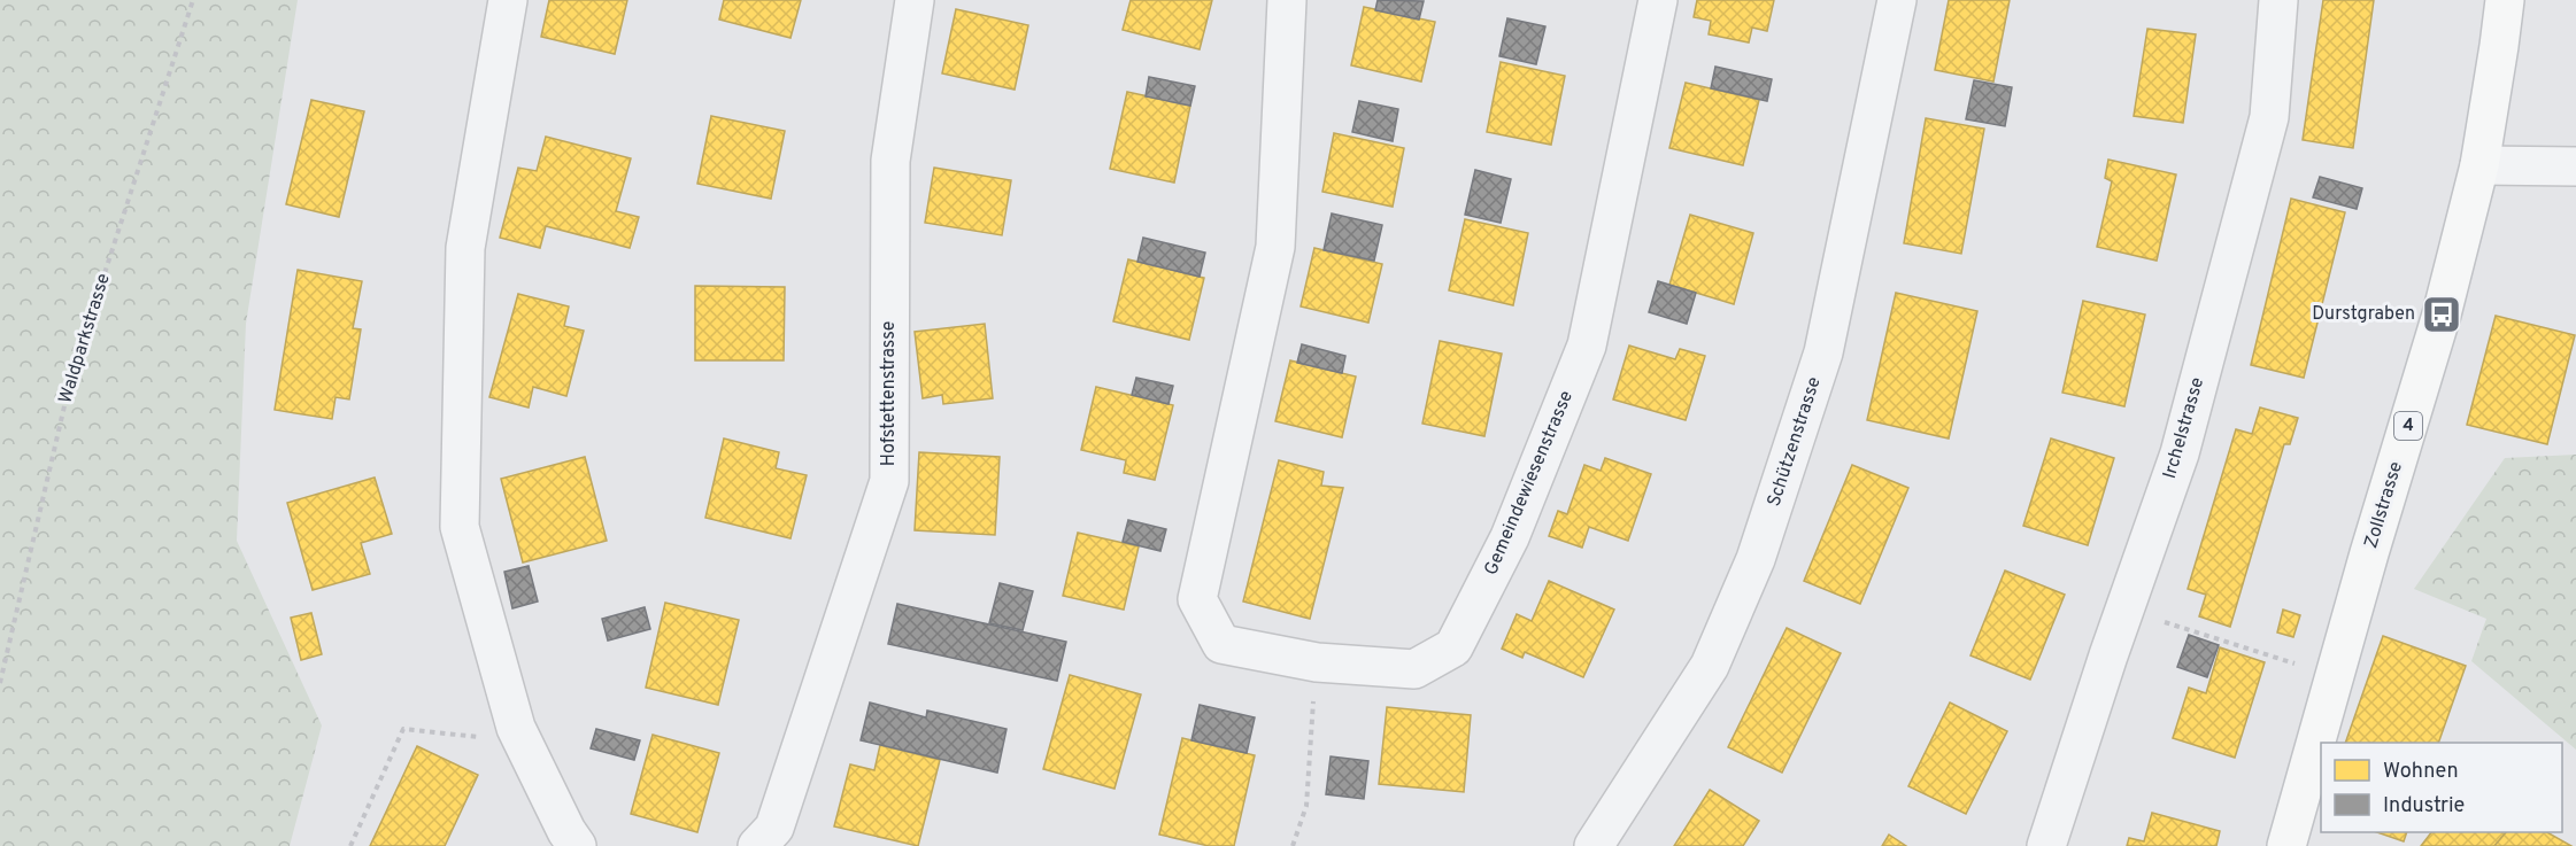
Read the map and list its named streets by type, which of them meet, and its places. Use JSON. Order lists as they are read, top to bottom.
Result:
{
  "streets": {
    "main road": ["4", "Zollstrasse"],
    "street": [
      "Hofstettenstrasse",
      "Irchelstrasse",
      "Schützenstrasse",
      "Gemeindewiesenstrasse"
    ],
    "path": ["Waldparkstrasse"]
  },
  "places": {
    "bus stop": ["Durstgraben"]
  },
  "legend": ["Wohnen", "Industrie"]
}
